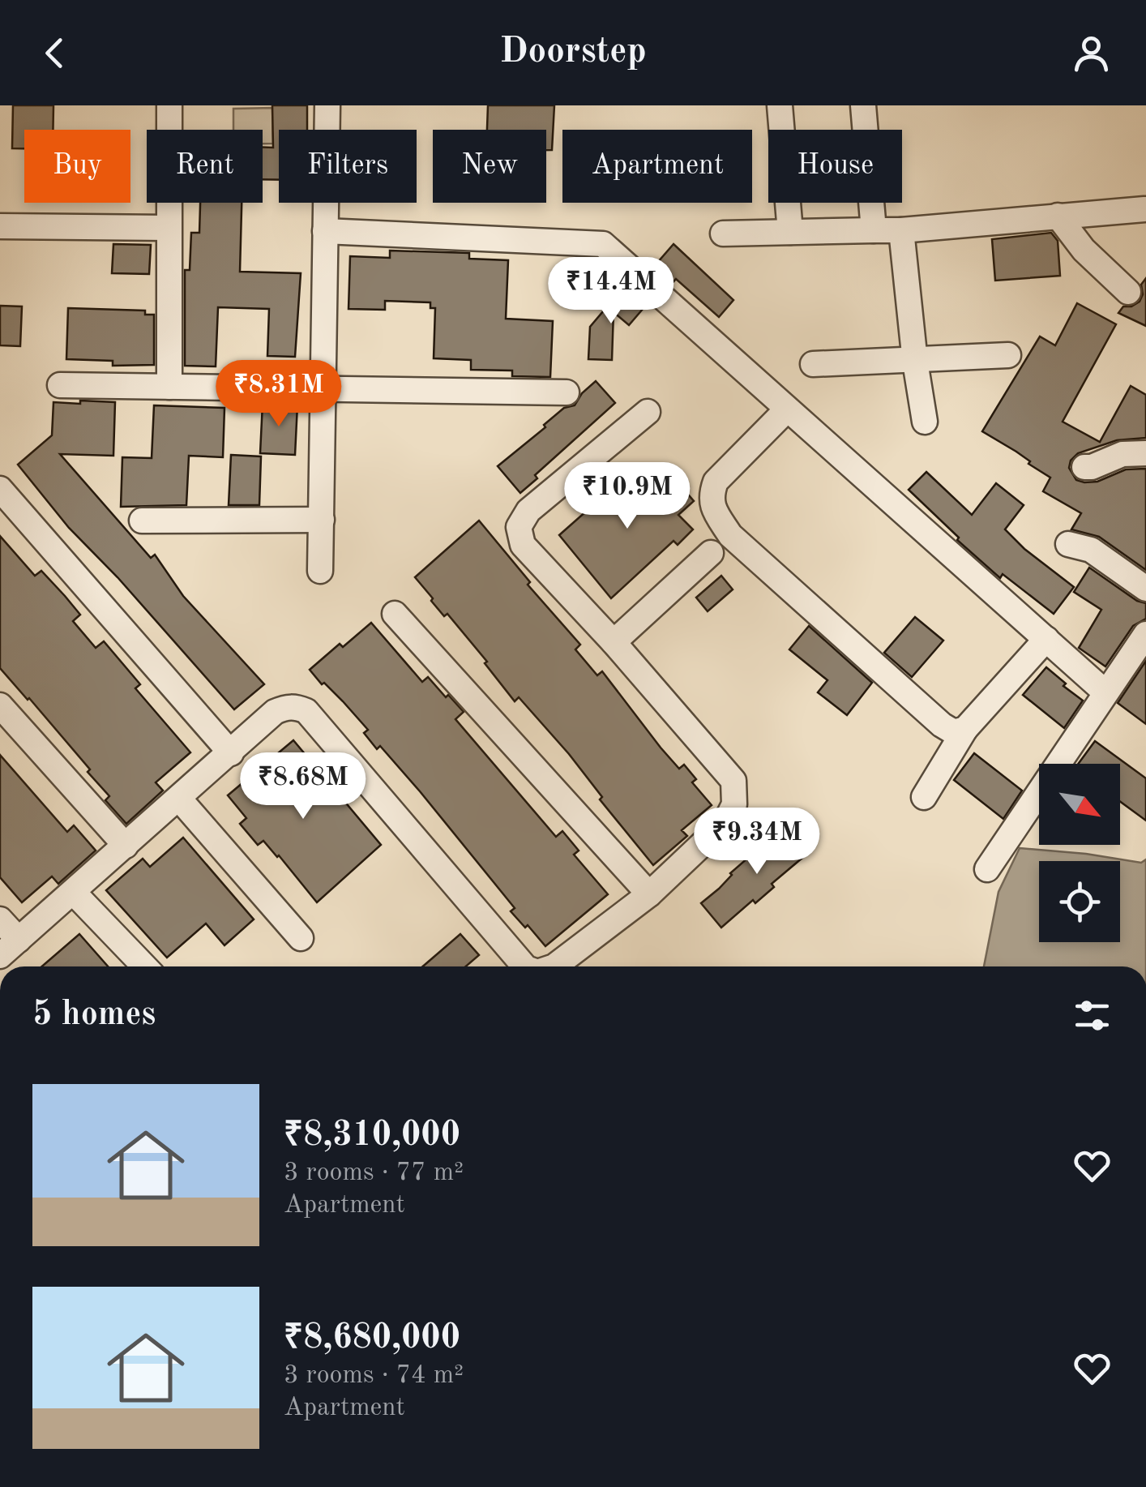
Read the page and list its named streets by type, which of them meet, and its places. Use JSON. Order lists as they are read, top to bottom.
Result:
{
  "north": "bottom right",
  "page": {
    "header": "Doorstep",
    "chip": [
      "Buy",
      "Rent",
      "Filters",
      "New",
      "Apartment",
      "House"
    ],
    "price": [
      "₹14.4M",
      "₹8.31M",
      "₹10.9M",
      "₹8.68M",
      "₹9.34M"
    ],
    "heading": "5 homes",
    "list": [
      {
        "name": "₹8,310,000",
        "note": "3 rooms · 77 m² · Apartment"
      },
      {
        "name": "₹8,680,000",
        "note": "3 rooms · 74 m² · Apartment"
      }
    ]
  }
}
